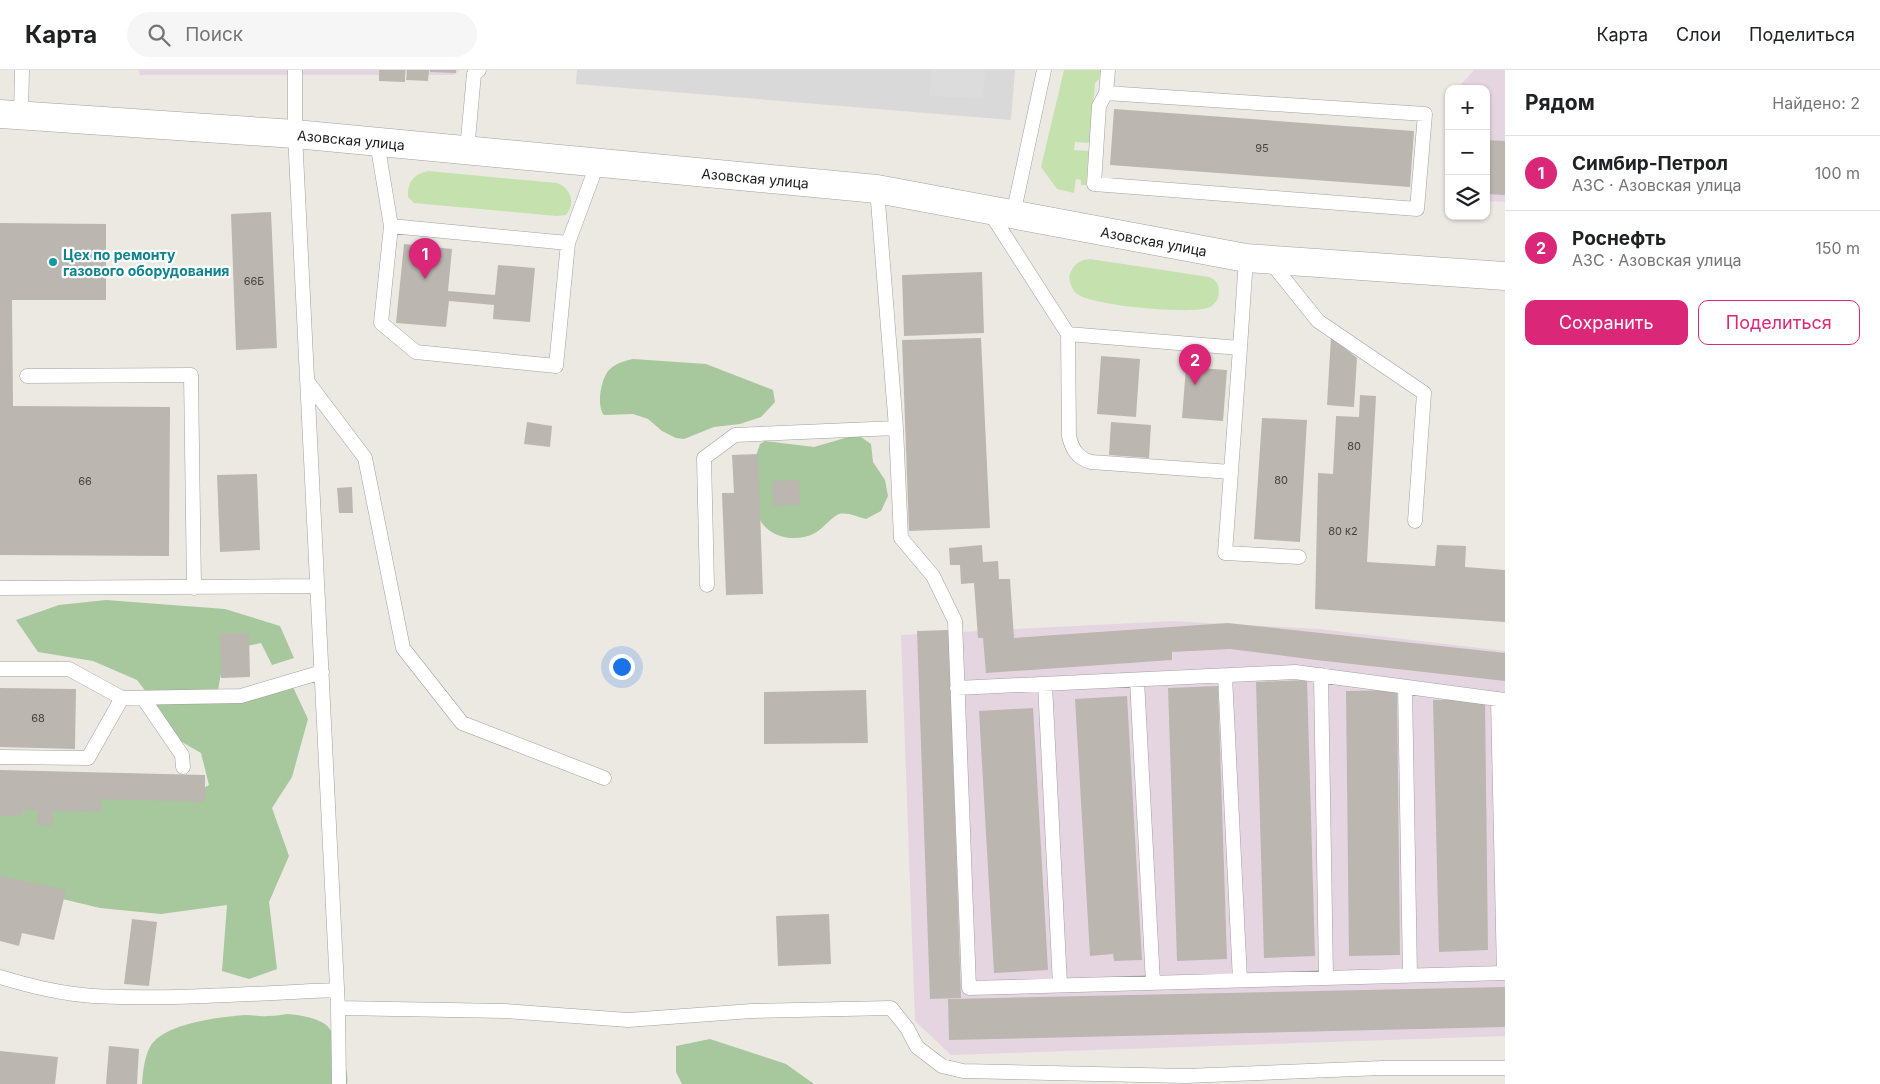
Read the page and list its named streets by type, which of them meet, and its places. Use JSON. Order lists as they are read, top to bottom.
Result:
{
  "streets": {
    "street": ["Азовская улица"]
  },
  "places": ["Цех по ремонту газового оборудования"],
  "house_numbers": [
    "95",
    "66Б",
    "80",
    "80",
    "66",
    "80 к2",
    "68"
  ],
  "page": {
    "header": "Карта",
    "search": "Поиск",
    "nav": ["Карта", "Слои", "Поделиться"],
    "heading": ["Рядом", "Найдено: 2"],
    "map_buttons": ["+", "−"],
    "list": [
      {
        "mark": "1",
        "name": "Симбир-Петрол",
        "note": "АЗС · Азовская улица",
        "value": "100 m"
      },
      {
        "mark": "2",
        "name": "Роснефть",
        "note": "АЗС · Азовская улица",
        "value": "150 m"
      }
    ],
    "pins": ["1", "2"],
    "buttons": ["Сохранить", "Поделиться"]
  }
}
